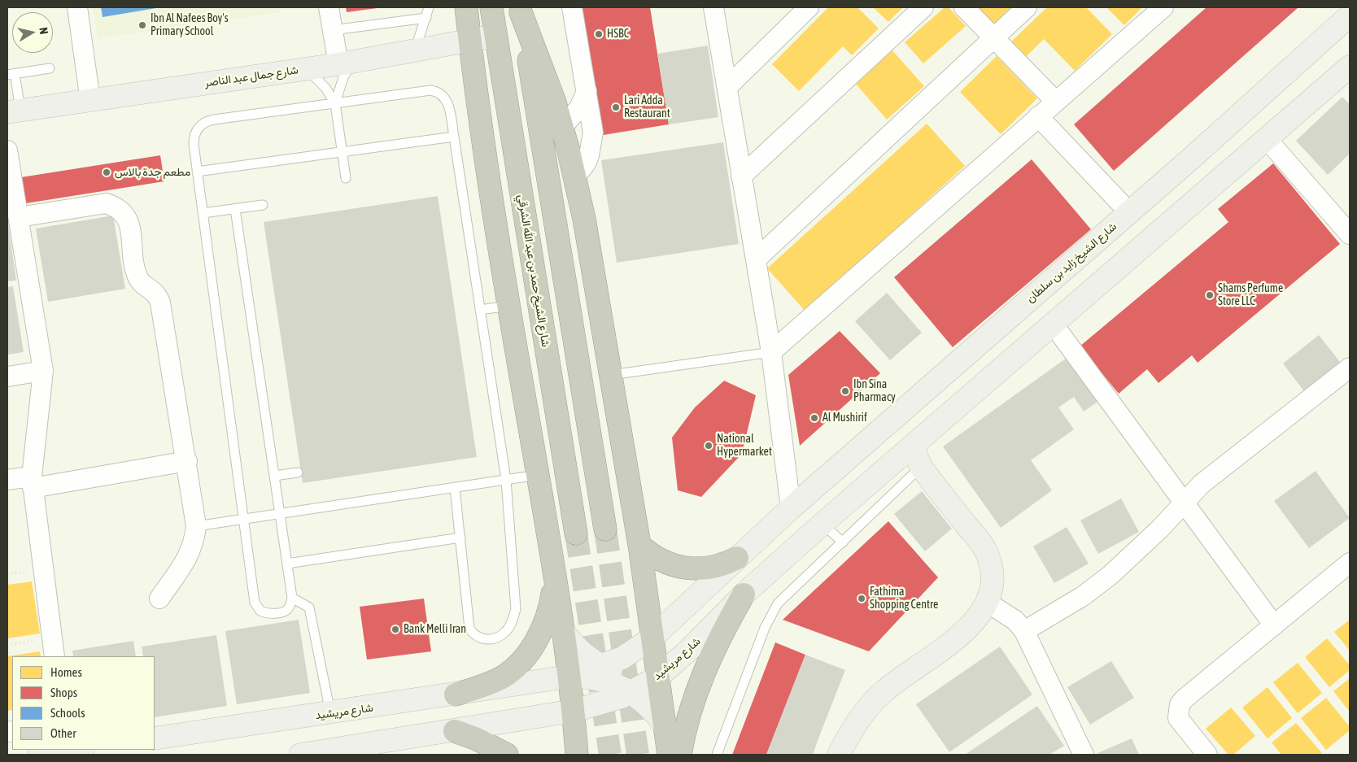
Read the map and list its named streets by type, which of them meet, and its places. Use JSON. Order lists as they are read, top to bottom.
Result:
{
  "streets": {
    "highway": ["شارع الشيخ حمد بن عبد الله الشرقي"],
    "main road": ["شارع جمال عبد الناصر", "شارع الشيخ زايد بن سلطان", "شارع مريشيد"]
  },
  "crossings": [
    ["شارع جمال عبد الناصر", "شارع الشيخ حمد بن عبد الله الشرقي"],
    ["شارع الشيخ زايد بن سلطان", "شارع مريشيد"]
  ],
  "places": [
    "Ibn Al Nafees Boy's Primary School",
    "HSBC",
    "Lari Adda Restaurant",
    "مطعم جدة بالاس",
    "Shams Perfume Store LLC",
    "Ibn Sina Pharmacy",
    "Al Mushirif",
    "National Hypermarket",
    "Fathima Shopping Centre",
    "Bank Melli Iran"
  ],
  "legend": [
    "Homes",
    "Shops",
    "Schools",
    "Other"
  ],
  "north": "right"
}
